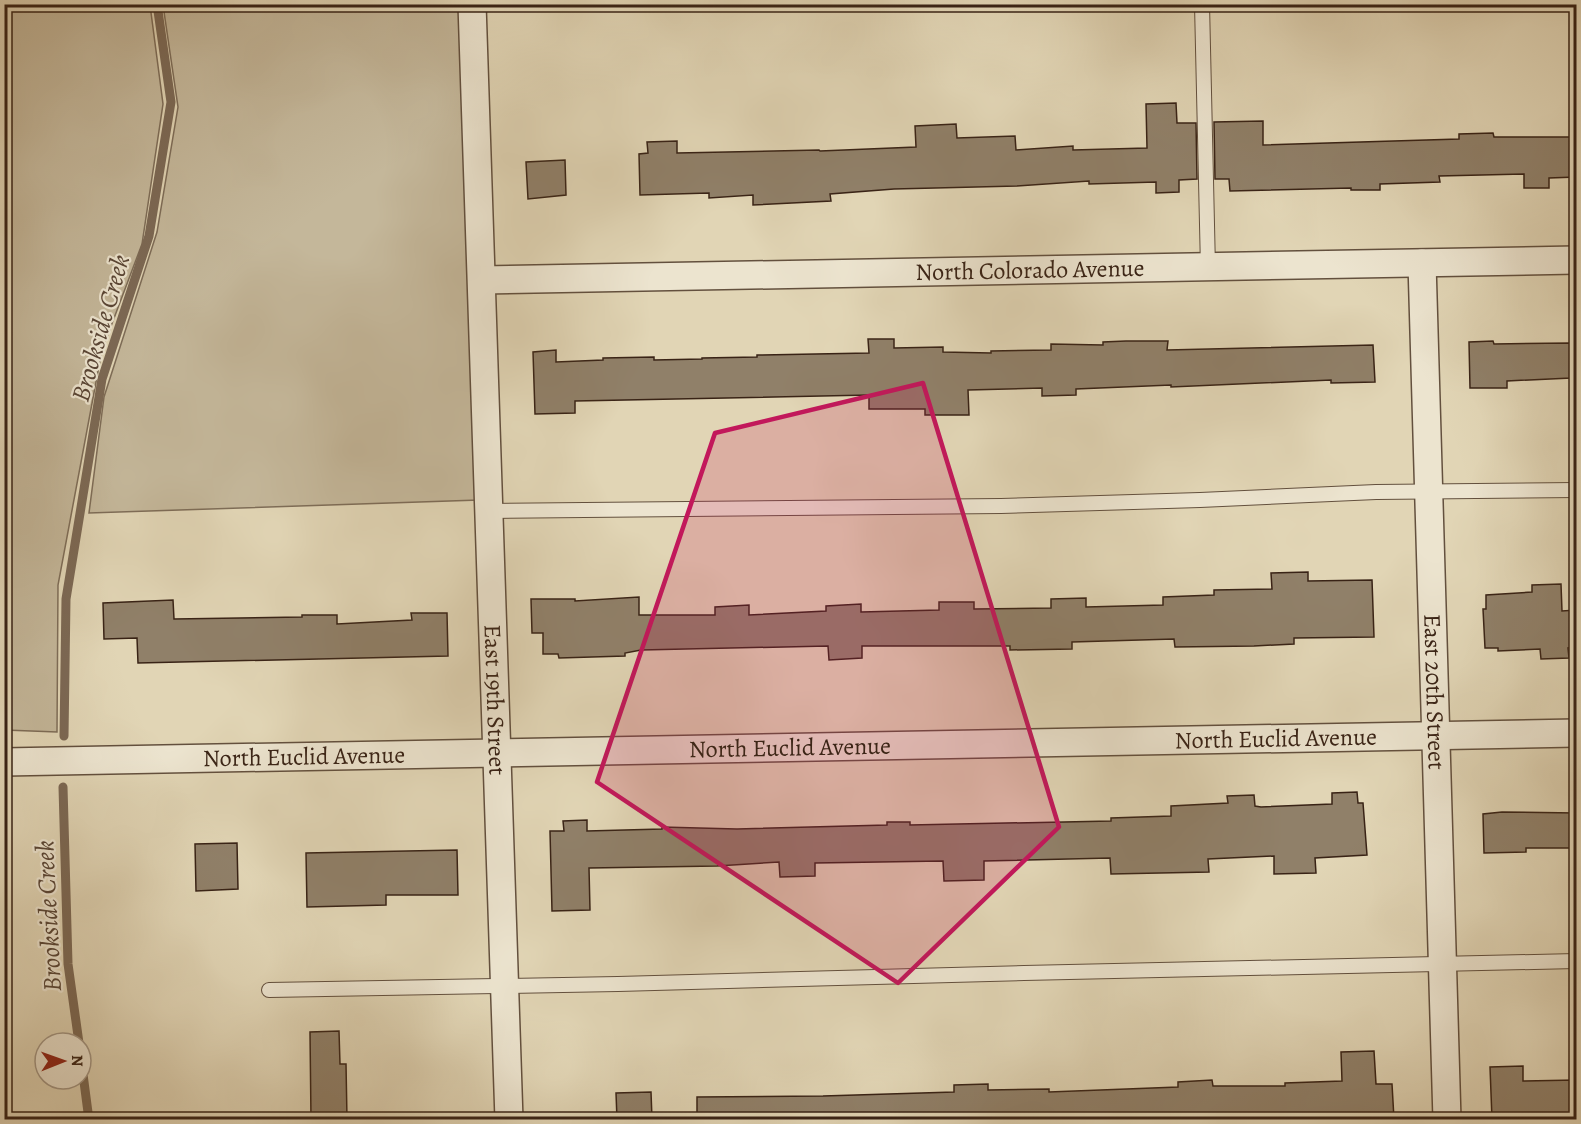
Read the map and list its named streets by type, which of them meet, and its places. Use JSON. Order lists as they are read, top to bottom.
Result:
{
  "streets": {
    "street": [
      "North Colorado Avenue",
      "East 20th Street",
      "East 19th Street",
      "North Euclid Avenue"
    ]
  },
  "crossings": [
    ["North Colorado Avenue", "East 20th Street"],
    ["North Colorado Avenue", "East 19th Street"],
    ["East 20th Street", "North Euclid Avenue"],
    ["East 19th Street", "North Euclid Avenue"]
  ],
  "water": ["Brookside Creek"],
  "north": "right"
}
